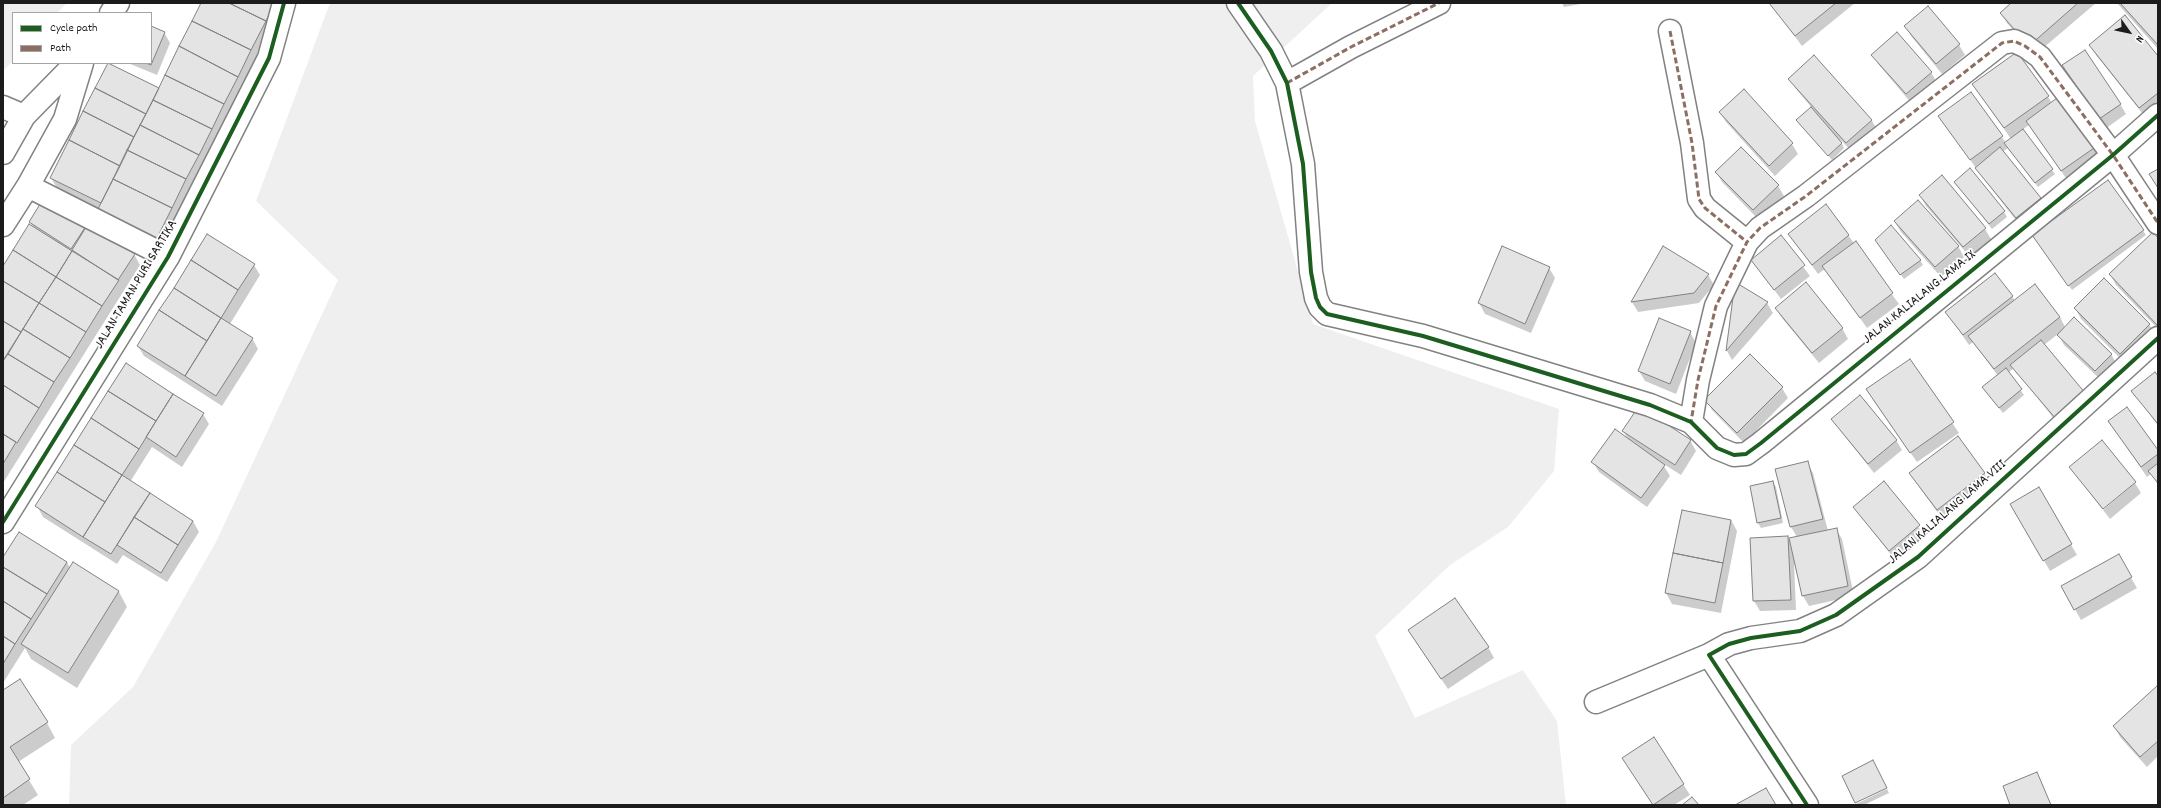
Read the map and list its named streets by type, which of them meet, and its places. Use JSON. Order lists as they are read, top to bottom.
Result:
{
  "streets": {
    "street": ["JALAN TAMAN PURI SARTIKA", "JALAN KALIALANG LAMA IX", "JALAN KALIALANG LAMA VIII"]
  },
  "legend": ["Cycle path", "Path"],
  "north": "bottom right"
}
